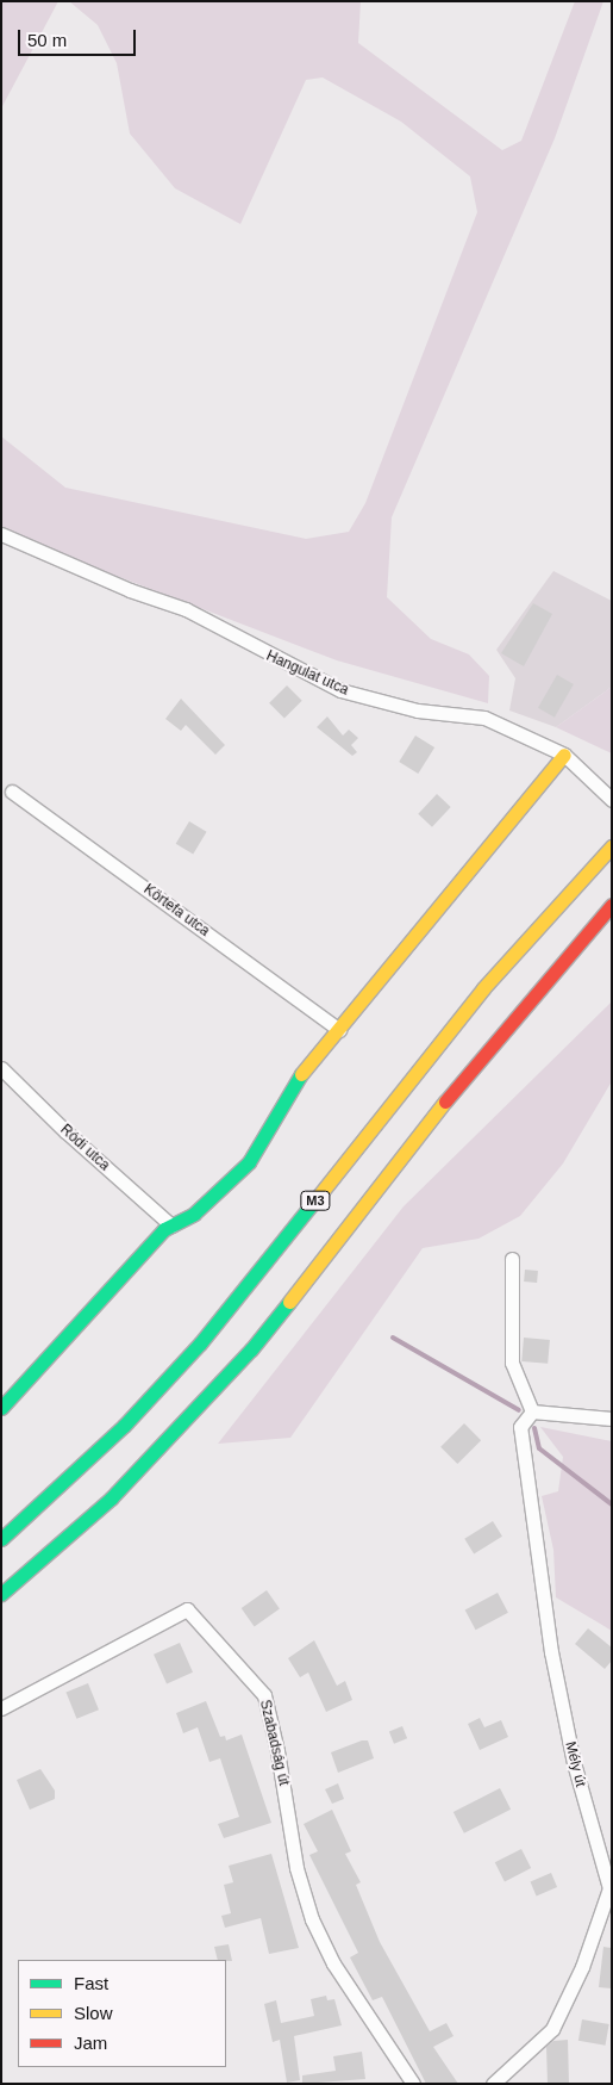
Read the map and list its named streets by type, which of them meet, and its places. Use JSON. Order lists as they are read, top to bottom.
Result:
{
  "streets": {
    "main road": ["M3"],
    "street": [
      "Hangulat utca",
      "Körtefa utca",
      "Ródi utca",
      "Szabadság út",
      "Mély út"
    ]
  },
  "legend": ["Fast", "Slow", "Jam"],
  "scale_bar": "50 m"
}
